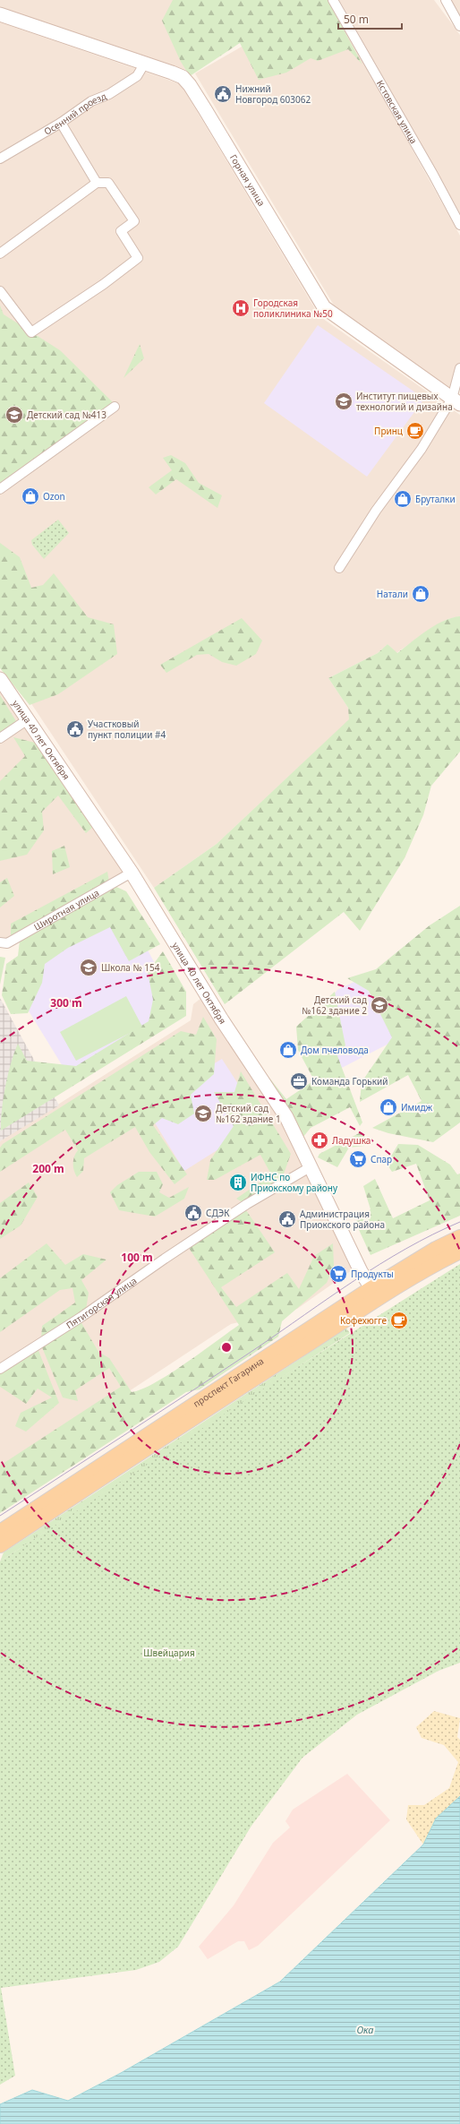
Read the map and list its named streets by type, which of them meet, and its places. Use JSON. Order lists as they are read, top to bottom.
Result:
{
  "streets": {
    "main road": ["проспект Гагарина"],
    "street": [
      "Кстовская улица",
      "Осенний проезд",
      "Горная улица",
      "улица 40 лет Октября",
      "Широтная улица",
      "Пятигорская улица"
    ]
  },
  "crossings": [
    ["Осенний проезд", "Горная улица"],
    ["улица 40 лет Октября", "Широтная улица"],
    ["улица 40 лет Октября", "Пятигорская улица"],
    ["улица 40 лет Октября", "проспект Гагарина"]
  ],
  "water": ["Ока"],
  "parks": ["Швейцария"],
  "places": {
    "public building": [
      "Нижний Новгород 603062",
      "Участковый пункт полиции #4",
      "СДЭК",
      "Администрация Приокского района"
    ],
    "hospital": ["Городская поликлиника №50"],
    "school or university": [
      "Институт пищевых технологий и дизайна",
      "Детский сад №413",
      "Школа № 154",
      "Детский сад №162 здание 2",
      "Детский сад №162 здание 1"
    ],
    "cafe": ["Принц", "Кофехюгге"],
    "shop": [
      "Ozon",
      "Бруталки",
      "Натали",
      "Дом пчеловода",
      "Имидж"
    ],
    "office": ["Команда Горький"],
    "pharmacy": ["Ладушка"],
    "supermarket": ["Спар", "Продукты"],
    "building": ["ИФНС по Приокскому району"]
  },
  "scale_bar": "50 m",
  "rings": ["300 m", "200 m", "100 m"]
}
